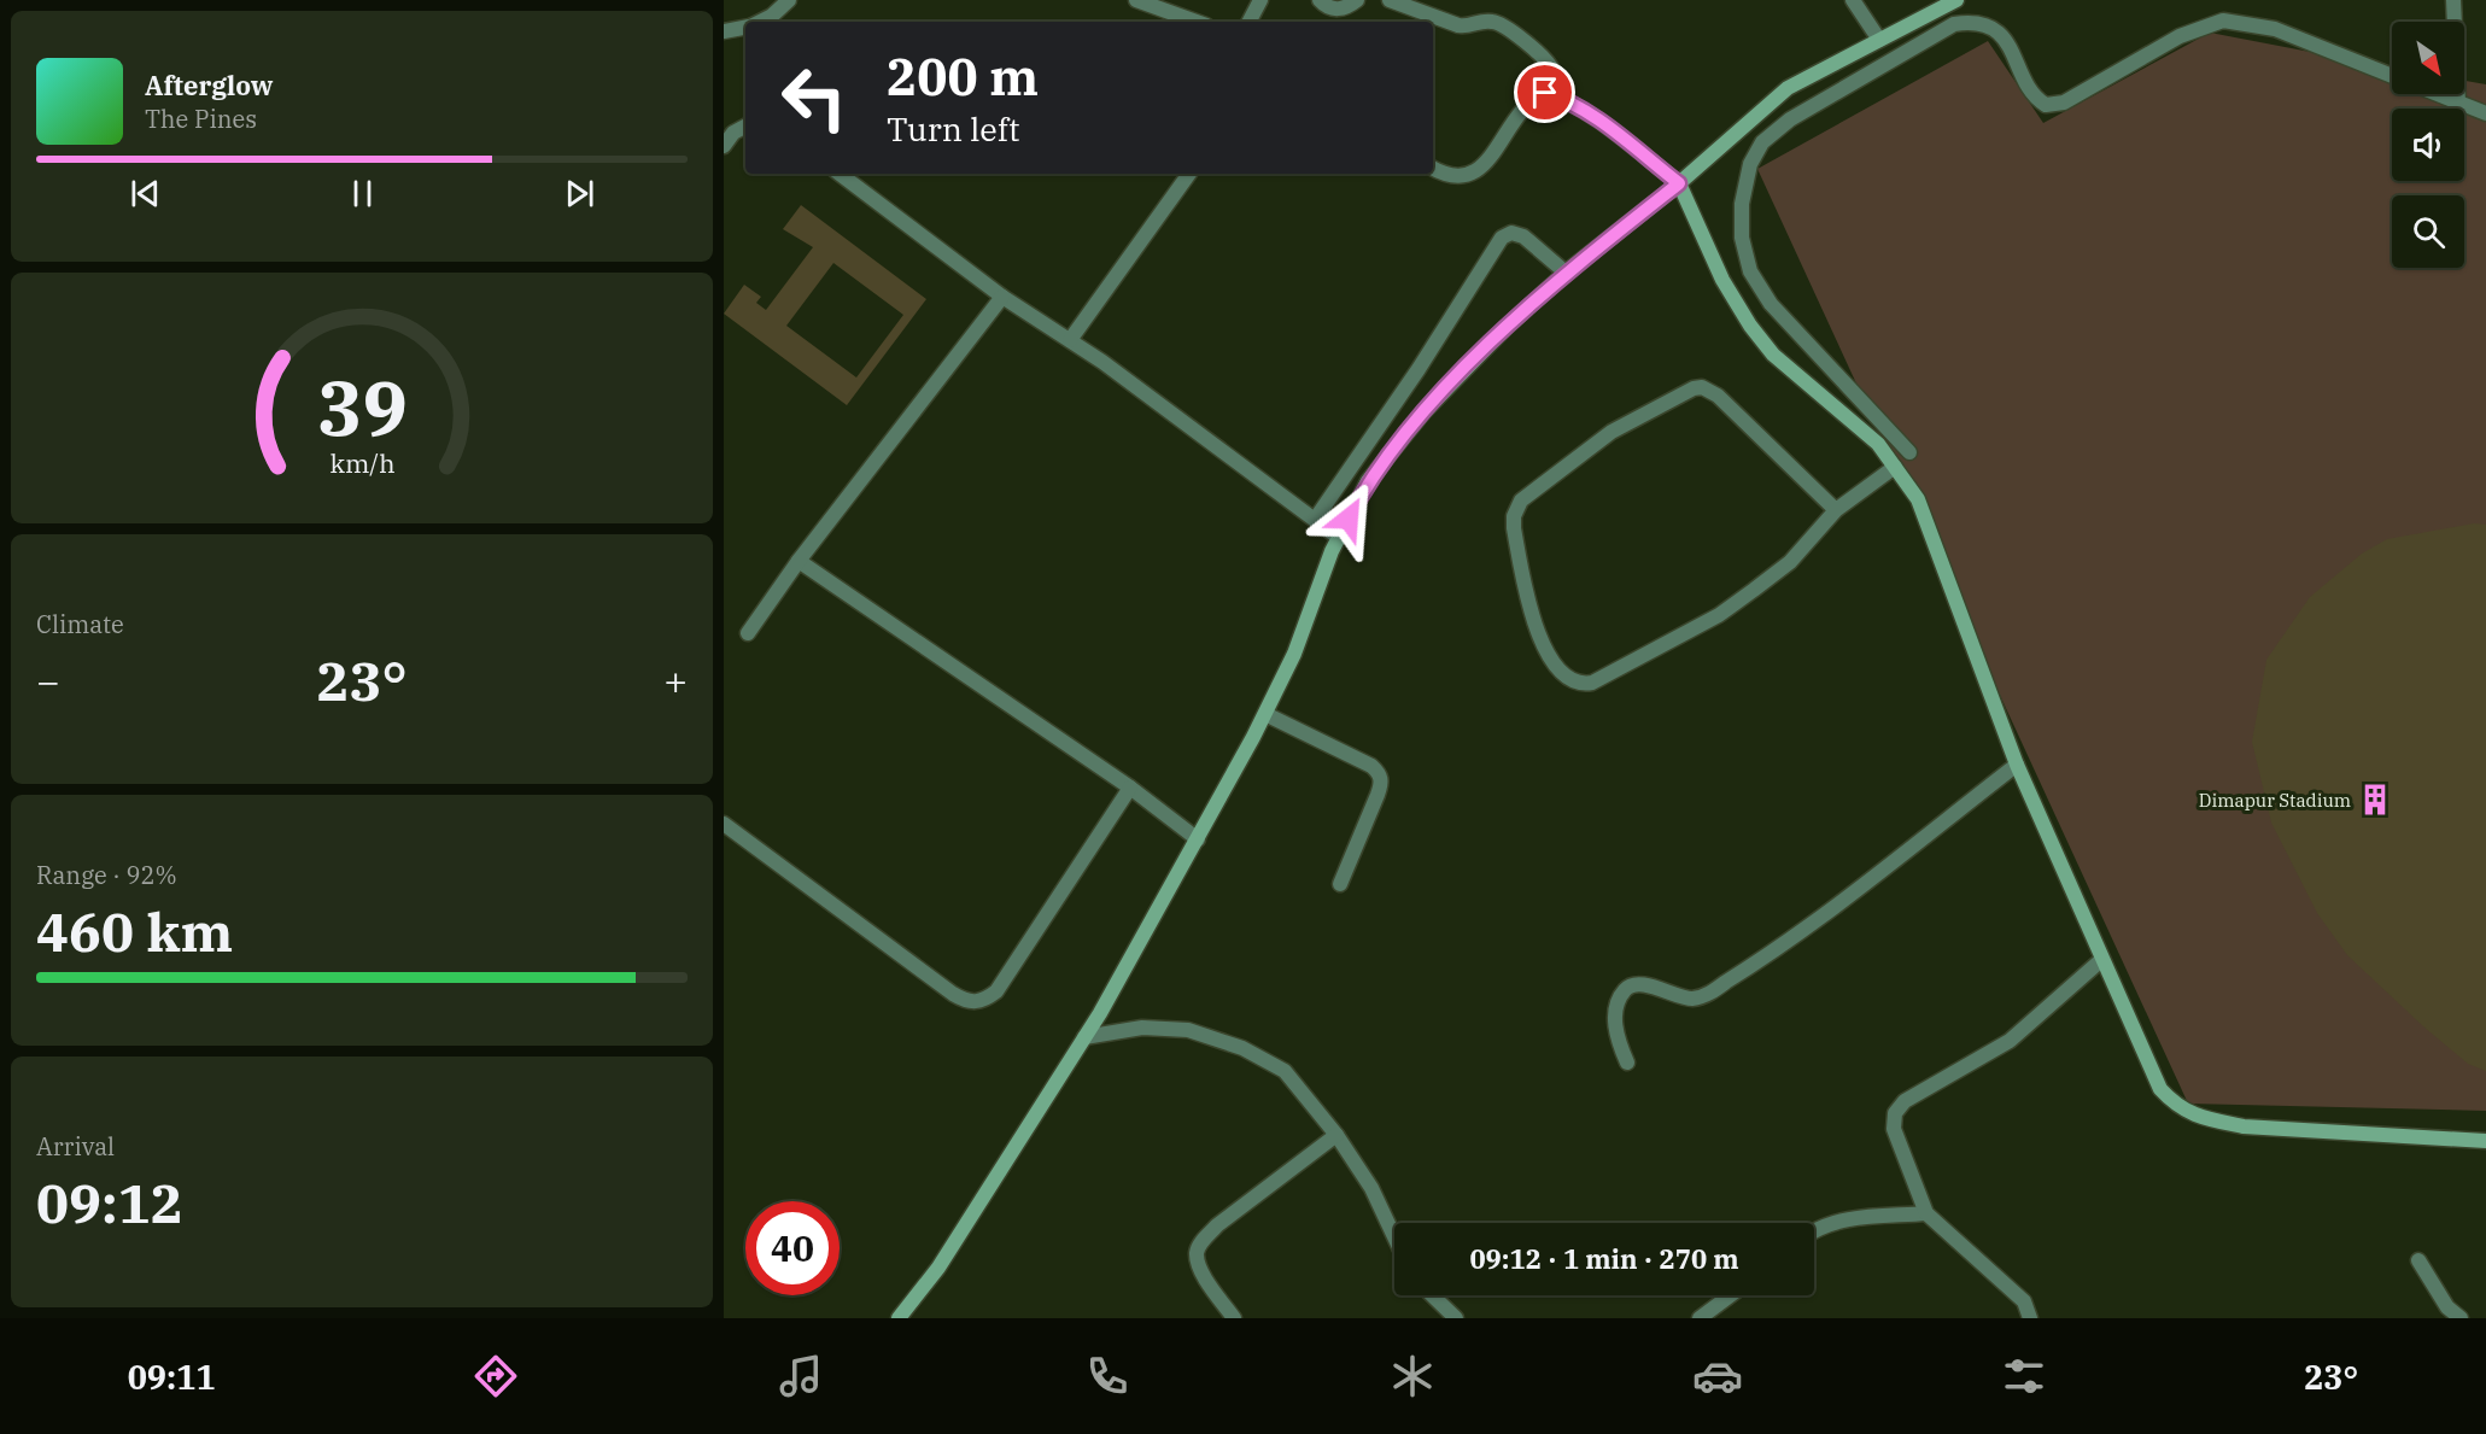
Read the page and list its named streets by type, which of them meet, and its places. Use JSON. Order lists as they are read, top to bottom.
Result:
{
  "places": {
    "building": ["Dimapur Stadium"]
  },
  "north": "bottom right",
  "page": {
    "turn": ["200 m", "Turn left"],
    "song": ["Afterglow", "The Pines"],
    "tile": [
      "Climate",
      ["Range · 92%", "460 km"],
      ["Arrival", "09:12"]
    ],
    "heat": ["−", "23°", "+"],
    "limit": "40",
    "trip": "09:12 · 1 min · 270 m",
    "tabs": ["09:11", "23°"],
    "gauge": ["39", "km/h"]
  }
}
